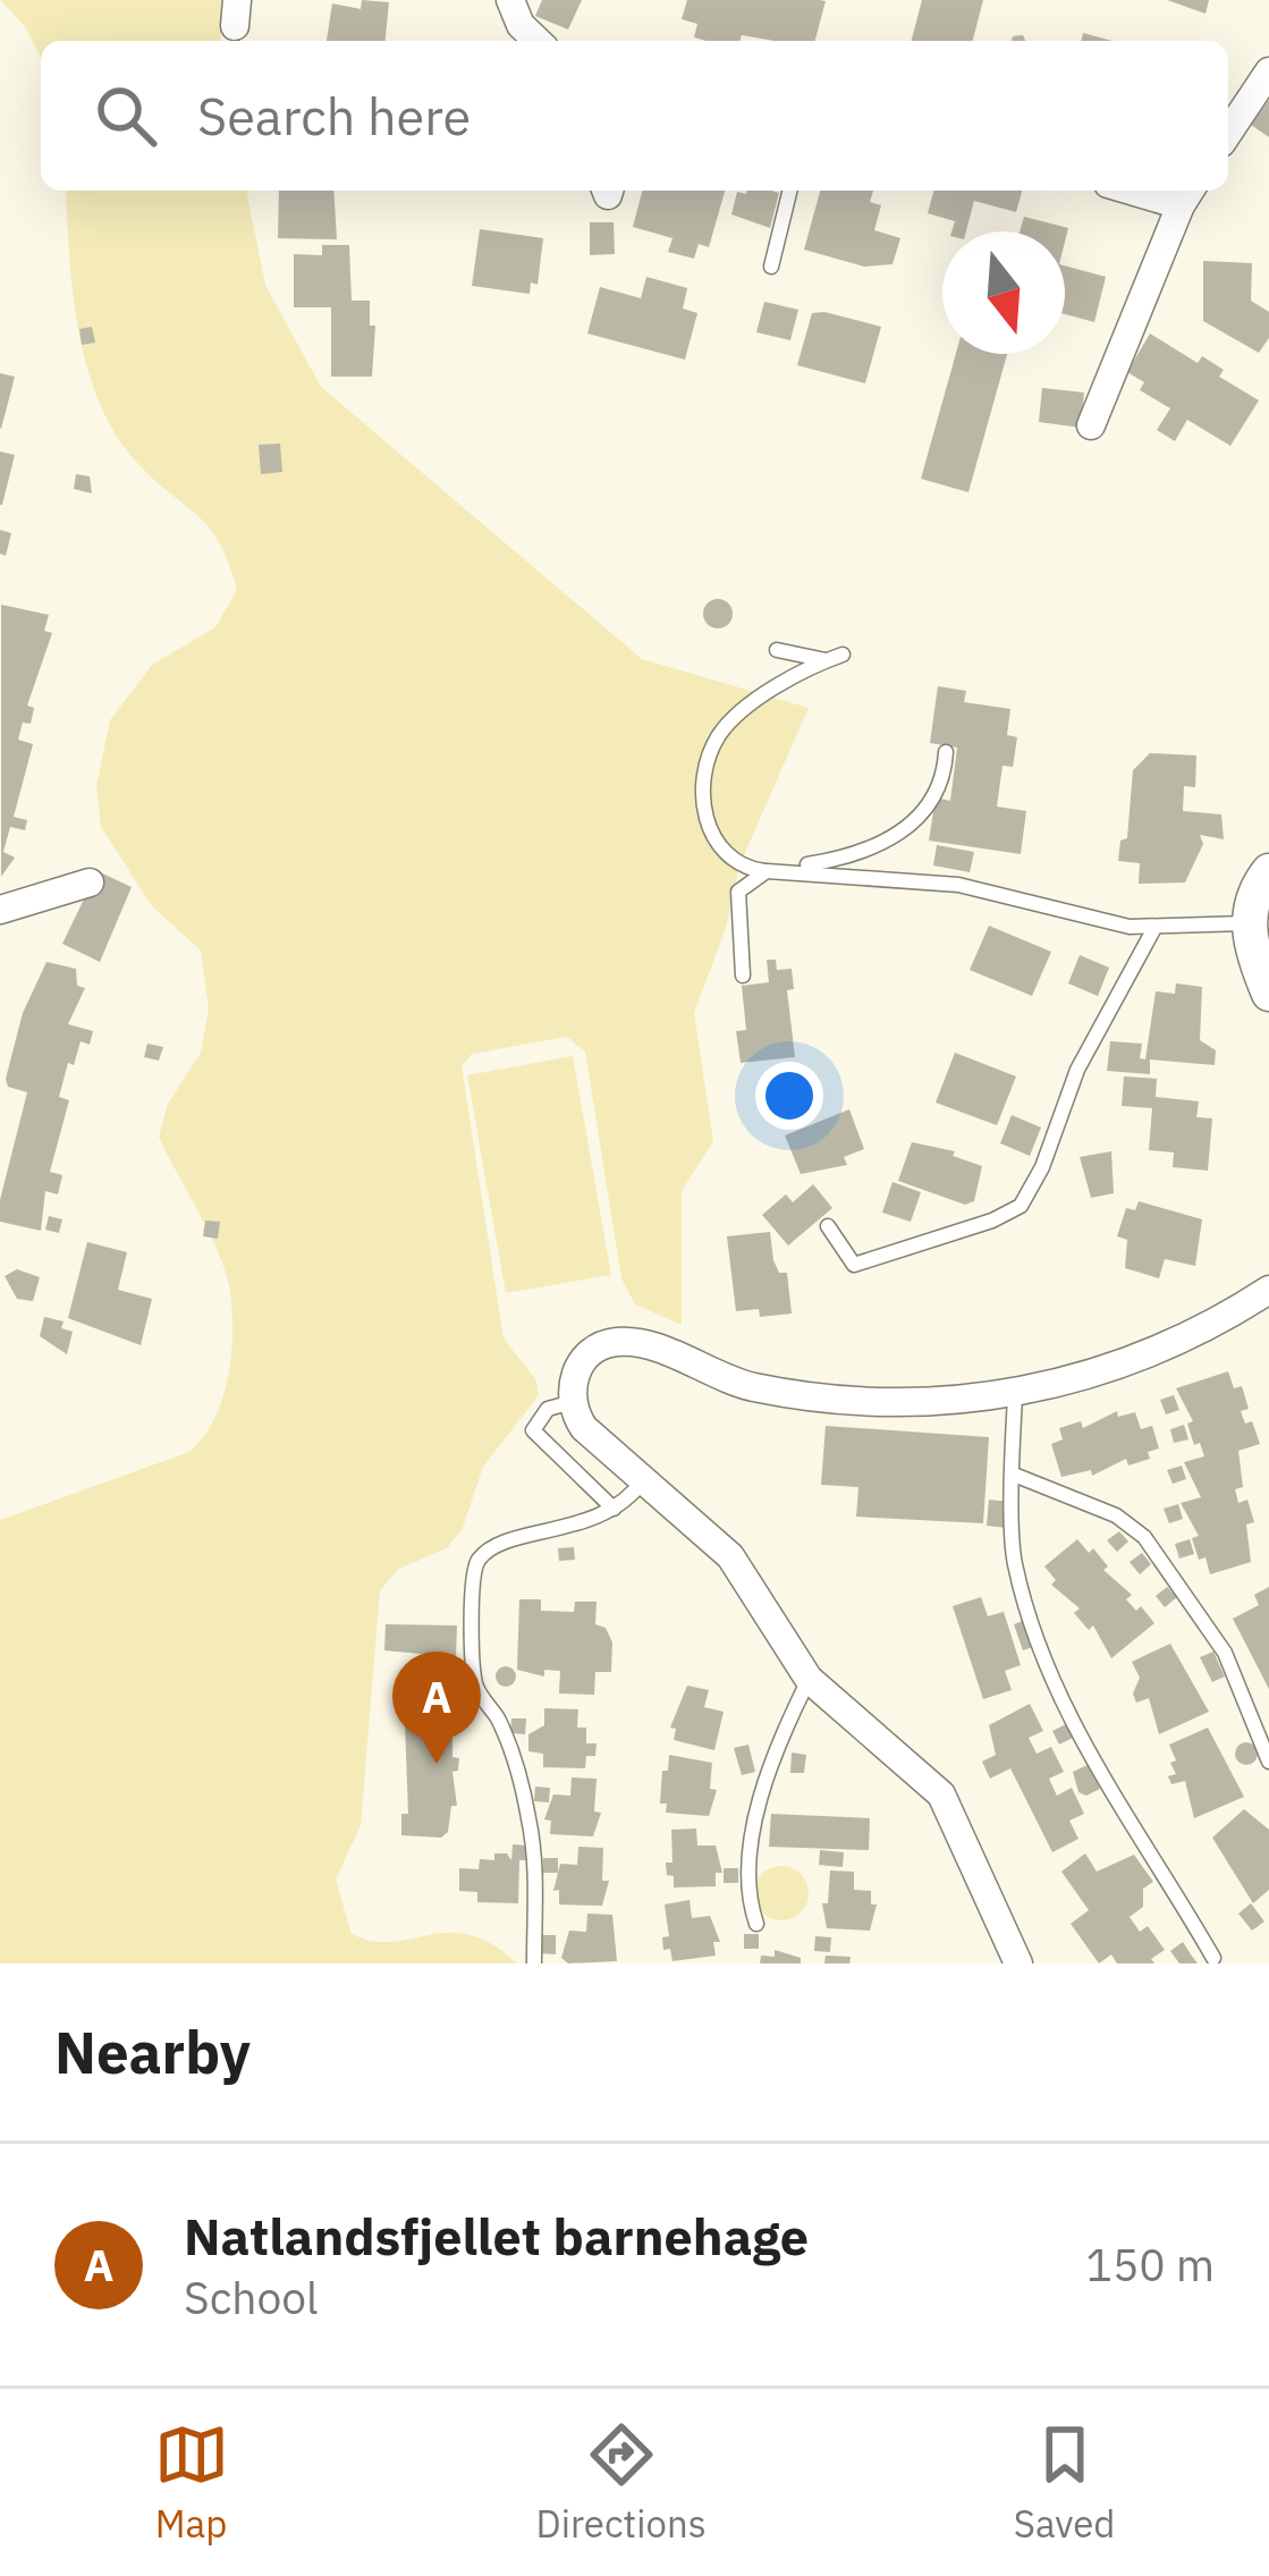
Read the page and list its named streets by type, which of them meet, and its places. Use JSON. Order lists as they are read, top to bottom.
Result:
{
  "north": "bottom",
  "page": {
    "search": "Search here",
    "pins": "A",
    "heading": "Nearby",
    "list": [
      {
        "mark": "A",
        "name": "Natlandsfjellet barnehage",
        "note": "School",
        "value": "150 m"
      }
    ],
    "nav": ["Map", "Directions", "Saved"]
  }
}
